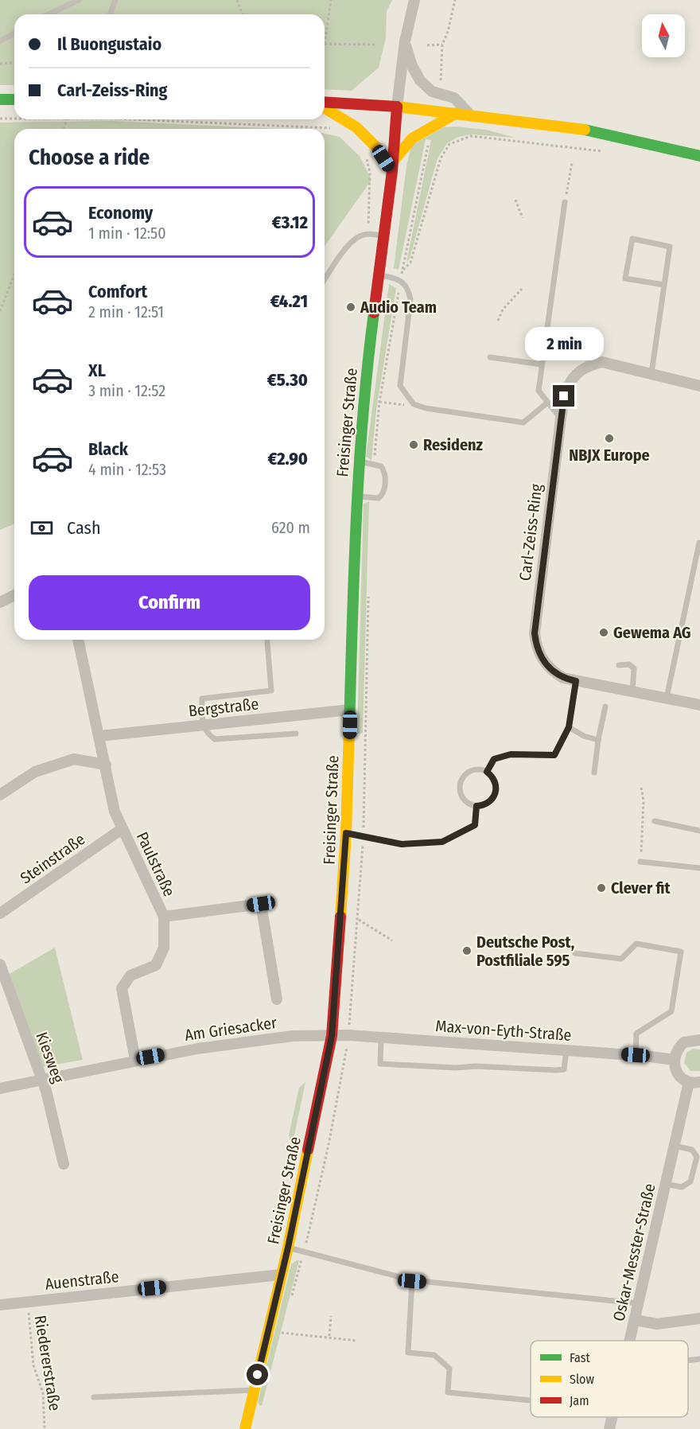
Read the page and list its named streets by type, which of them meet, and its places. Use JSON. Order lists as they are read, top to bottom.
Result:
{
  "streets": {
    "main road": ["Freisinger Straße"],
    "street": [
      "Carl-Zeiss-Ring",
      "Bergstraße",
      "Steinstraße",
      "Paulstraße",
      "Am Griesacker",
      "Max-von-Eyth-Straße",
      "Kiesweg",
      "Oskar-Messter-Straße",
      "Auenstraße"
    ],
    "path": ["Riedererstraße"]
  },
  "crossings": [
    ["Freisinger Straße", "Bergstraße"],
    ["Freisinger Straße", "Am Griesacker"],
    ["Freisinger Straße", "Max-von-Eyth-Straße"],
    ["Freisinger Straße", "Auenstraße"],
    ["Bergstraße", "Paulstraße"],
    ["Steinstraße", "Paulstraße"],
    ["Am Griesacker", "Max-von-Eyth-Straße"],
    ["Am Griesacker", "Kiesweg"],
    ["Auenstraße", "Riedererstraße"]
  ],
  "places": [
    "Audio Team",
    "NBJX Europe",
    "Residenz",
    "Gewema AG",
    "Clever fit",
    "Deutsche Post, Postfiliale 595"
  ],
  "legend": ["Fast", "Slow", "Jam"],
  "north": "top",
  "page": {
    "banner": ["Il Buongustaio", "Carl-Zeiss-Ring"],
    "heading": "Choose a ride",
    "list": [
      {
        "name": "Economy",
        "note": "1 min · 12:50",
        "value": "€3.12"
      },
      {
        "name": "Comfort",
        "note": "2 min · 12:51",
        "value": "€4.21"
      },
      {
        "name": "XL",
        "note": "3 min · 12:52",
        "value": "€5.30"
      },
      {
        "name": "Black",
        "note": "4 min · 12:53",
        "value": "€2.90"
      }
    ],
    "bubble": "2 min",
    "pay": ["Cash", "620 m"],
    "buttons": "Confirm"
  }
}
